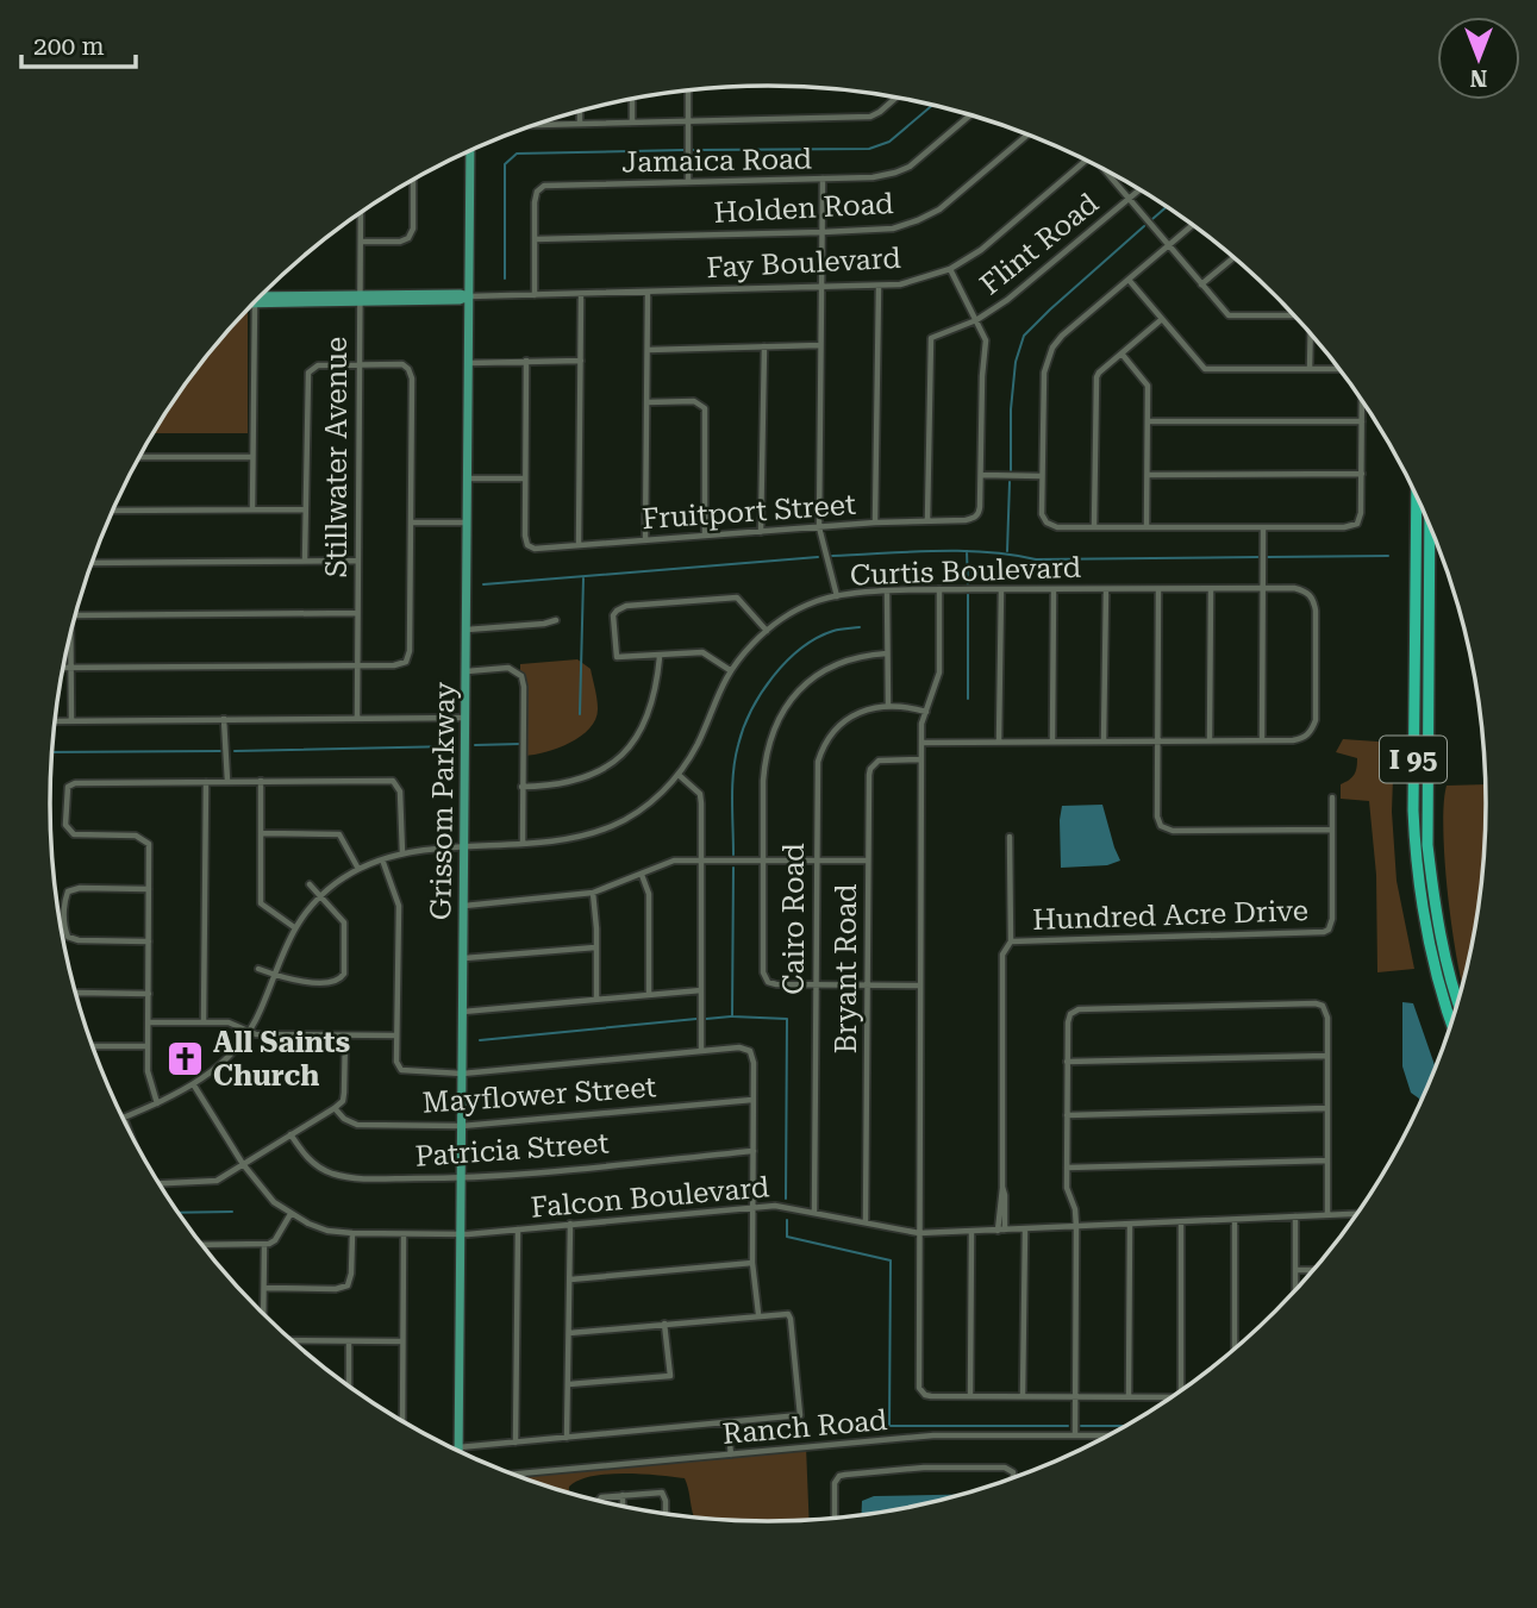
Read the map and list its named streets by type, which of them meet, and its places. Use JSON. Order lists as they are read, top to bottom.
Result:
{
  "streets": {
    "highway": ["I 95"],
    "main road": ["Fay Boulevard", "Grissom Parkway"],
    "street": [
      "Jamaica Road",
      "Holden Road",
      "Flint Road",
      "Stillwater Avenue",
      "Fruitport Street",
      "Curtis Boulevard",
      "Hundred Acre Drive",
      "Cairo Road",
      "Bryant Road",
      "Mayflower Street",
      "Patricia Street",
      "Falcon Boulevard",
      "Ranch Road"
    ]
  },
  "crossings": [
    ["Jamaica Road", "Holden Road"],
    ["Jamaica Road", "Fay Boulevard"],
    ["Flint Road", "Fruitport Street"],
    ["Fay Boulevard", "Stillwater Avenue"],
    ["Fay Boulevard", "Grissom Parkway"],
    ["Curtis Boulevard", "Grissom Parkway"],
    ["Curtis Boulevard", "Falcon Boulevard"],
    ["Grissom Parkway", "Mayflower Street"],
    ["Grissom Parkway", "Patricia Street"],
    ["Grissom Parkway", "Falcon Boulevard"],
    ["Hundred Acre Drive", "Falcon Boulevard"],
    ["Cairo Road", "Falcon Boulevard"],
    ["Bryant Road", "Falcon Boulevard"]
  ],
  "places": {
    "church": ["All Saints Church"]
  },
  "scale_bar": "200 m",
  "north": "bottom"
}
